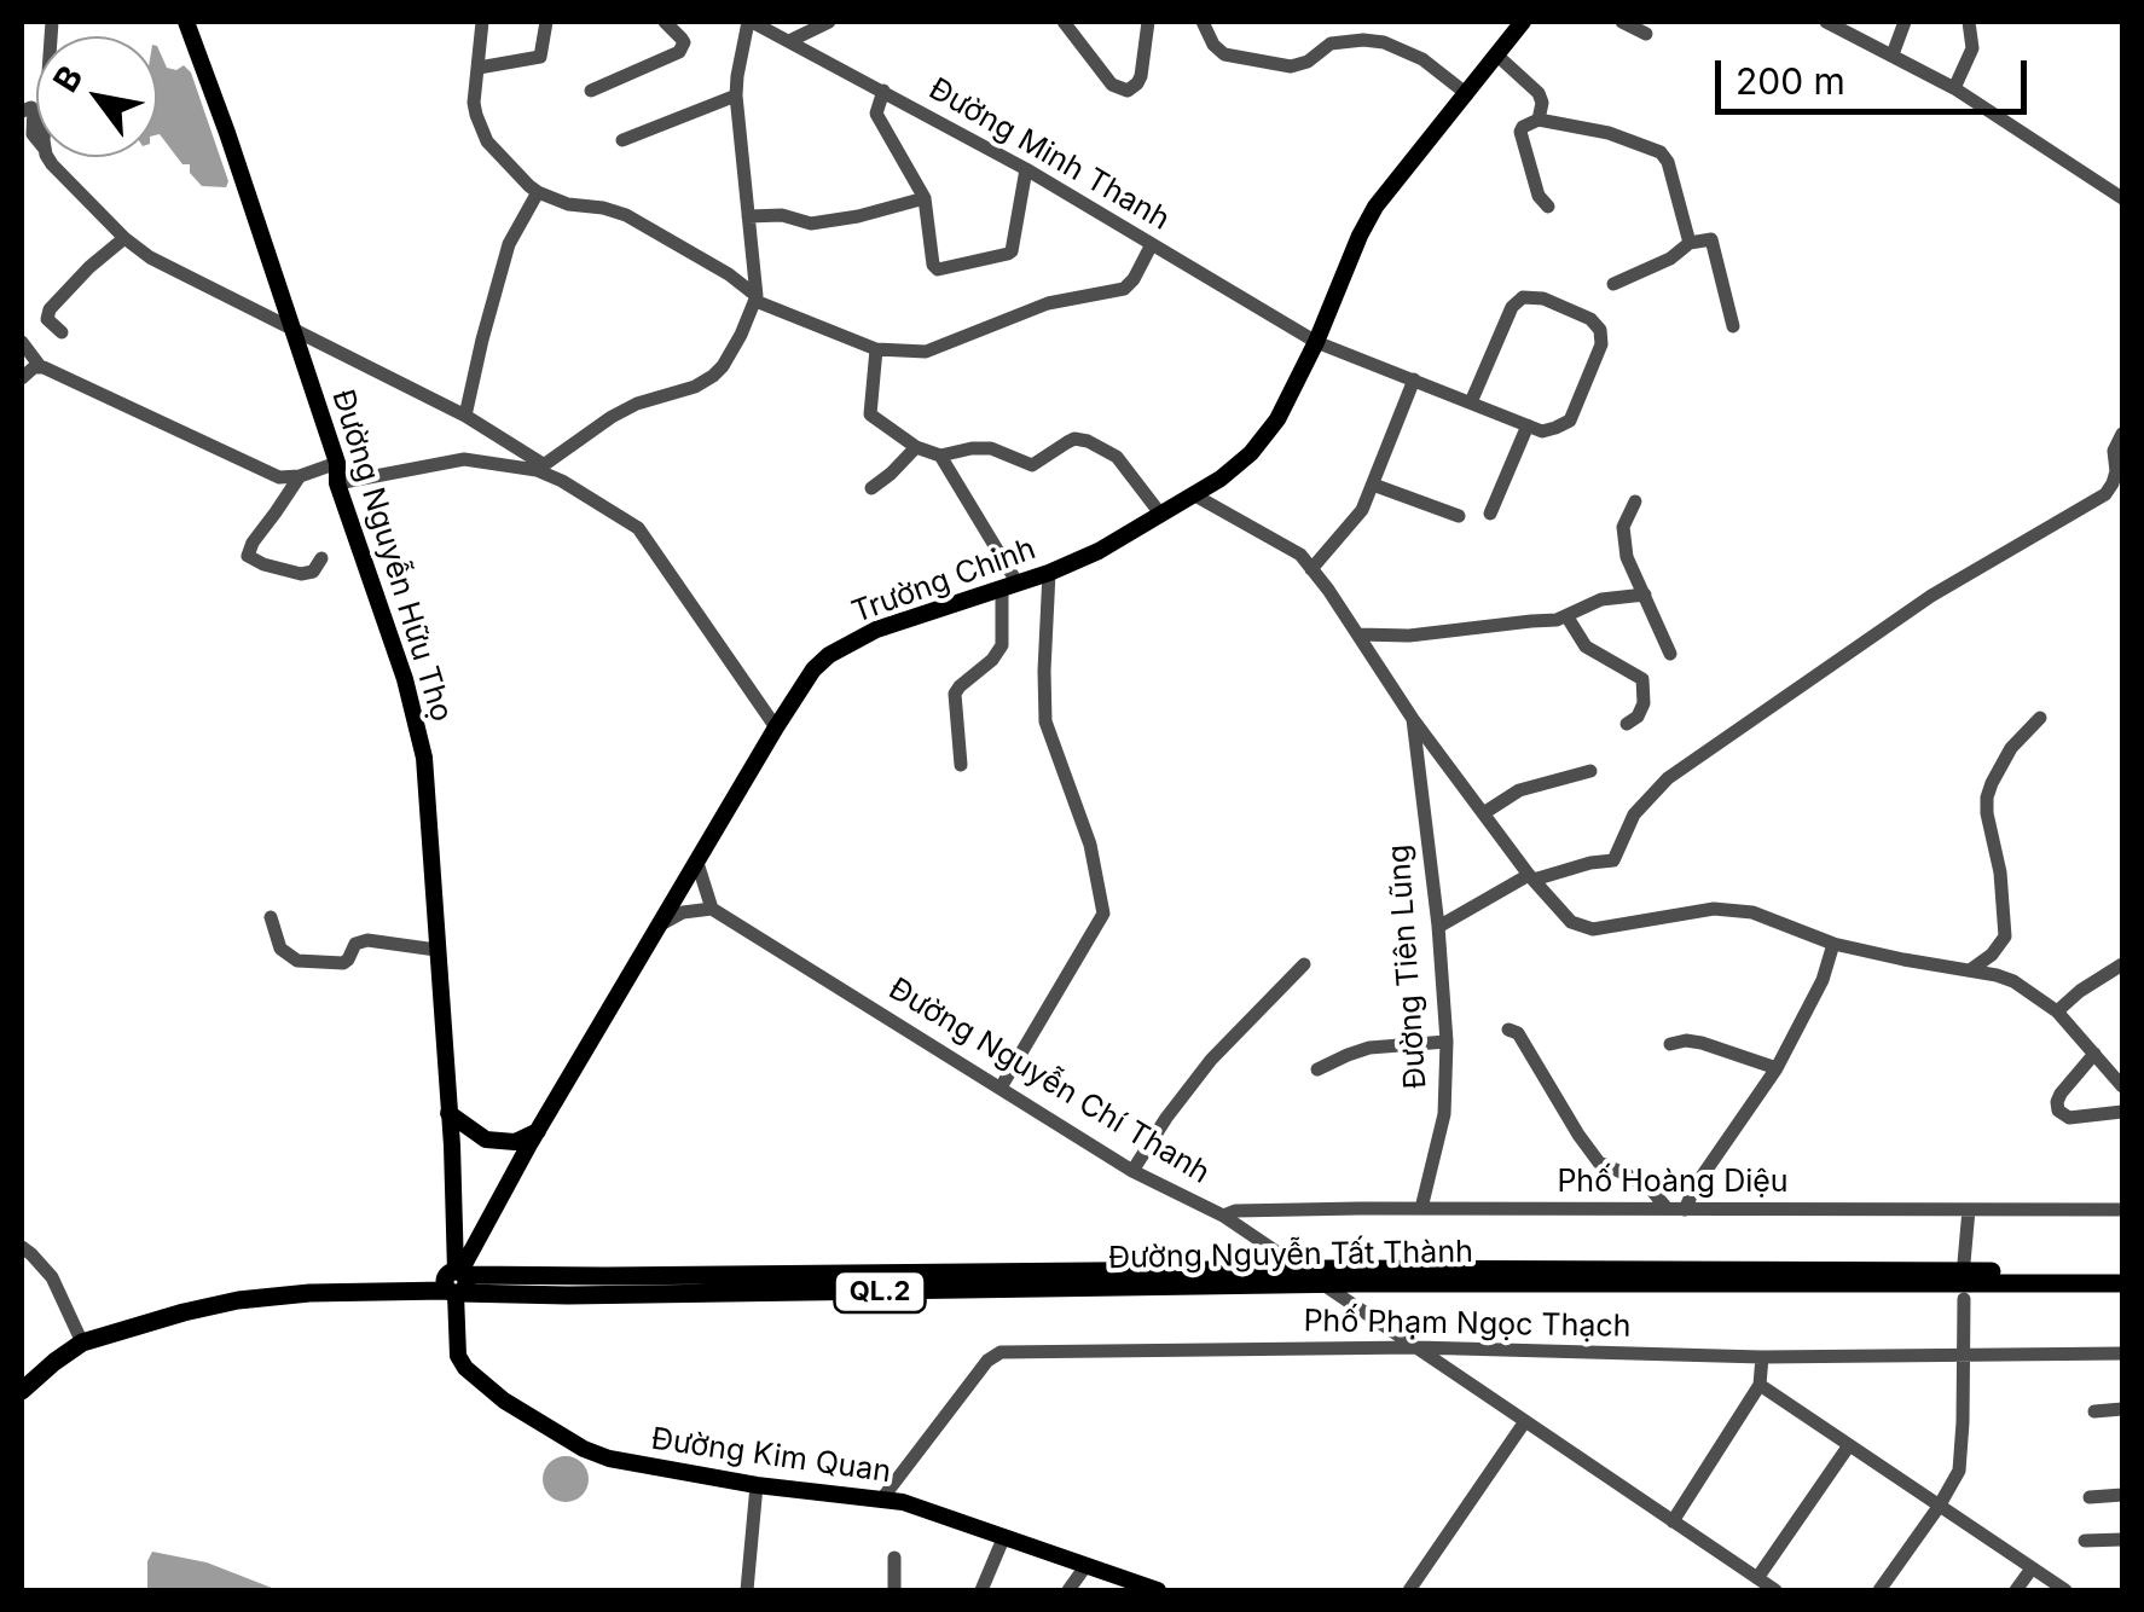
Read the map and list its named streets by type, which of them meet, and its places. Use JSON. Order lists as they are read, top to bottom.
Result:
{
  "streets": {
    "highway": ["Đường Nguyễn Tất Thành", "QL.2"],
    "main road": ["Đường Nguyễn Hữu Thọ", "Trường Chinh", "Đường Kim Quan"],
    "street": [
      "Đường Minh Thanh",
      "Đường Tiên Lũng",
      "Đường Nguyễn Chí Thanh",
      "Phố Hoàng Diệu",
      "Phố Phạm Ngọc Thạch"
    ]
  },
  "crossings": [
    ["Đường Minh Thanh", "Trường Chinh"],
    ["Đường Nguyễn Hữu Thọ", "Trường Chinh"],
    ["Đường Nguyễn Hữu Thọ", "Đường Nguyễn Tất Thành"],
    ["Đường Nguyễn Hữu Thọ", "QL.2"],
    ["Đường Nguyễn Hữu Thọ", "Đường Kim Quan"],
    ["Trường Chinh", "Đường Nguyễn Tất Thành"],
    ["Trường Chinh", "QL.2"],
    ["Trường Chinh", "Đường Kim Quan"],
    ["Đường Tiên Lũng", "Phố Hoàng Diệu"],
    ["Đường Nguyễn Chí Thanh", "Phố Hoàng Diệu"],
    ["Đường Nguyễn Chí Thanh", "Phố Phạm Ngọc Thạch"],
    ["Đường Nguyễn Tất Thành", "QL.2"],
    ["Đường Nguyễn Tất Thành", "Đường Kim Quan"],
    ["QL.2", "Đường Kim Quan"],
    ["Phố Phạm Ngọc Thạch", "Đường Kim Quan"]
  ],
  "scale_bar": "200 m",
  "north": "top left"
}
